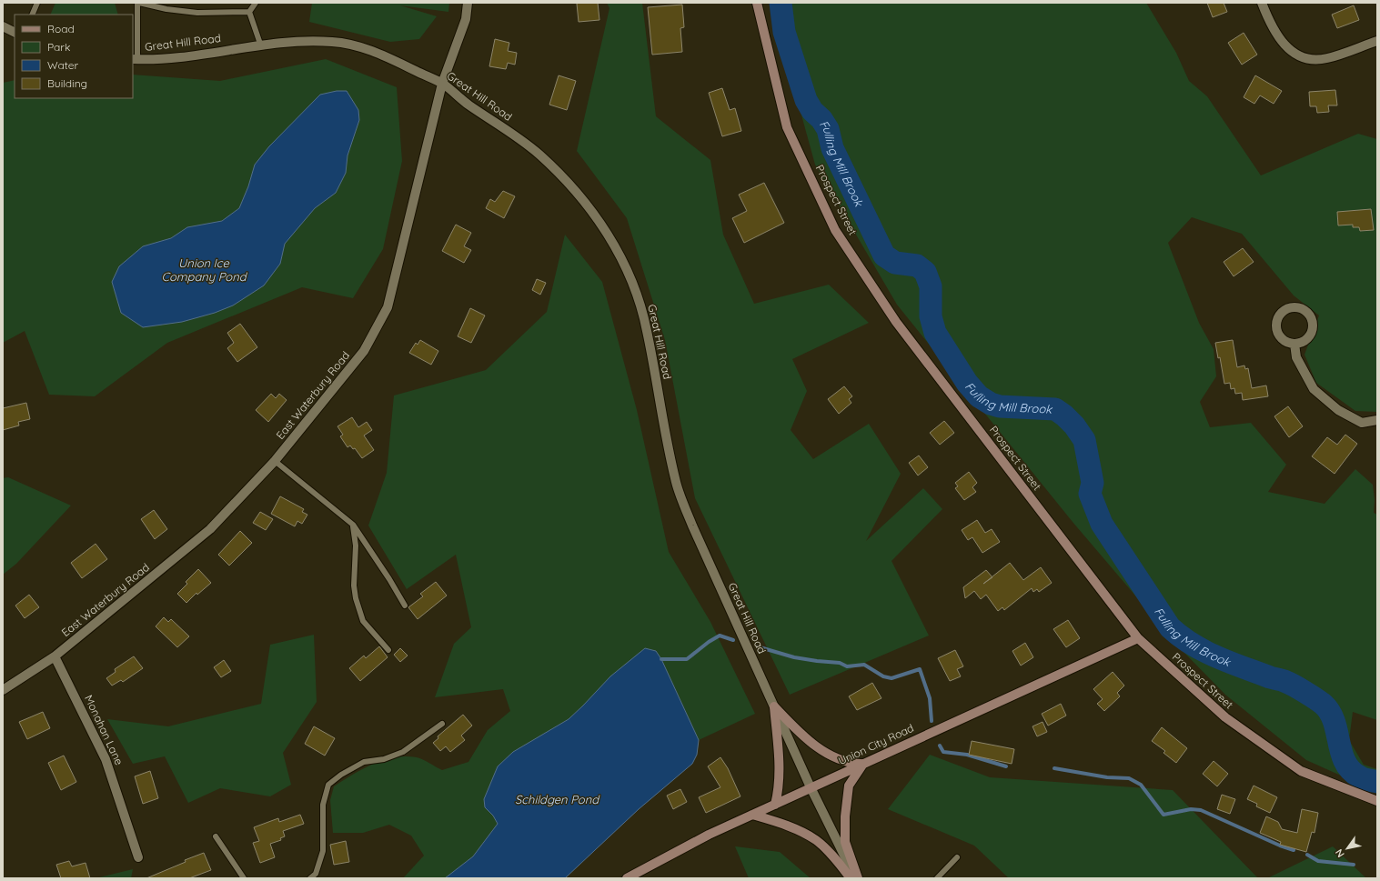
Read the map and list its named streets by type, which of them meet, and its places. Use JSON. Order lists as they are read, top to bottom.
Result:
{
  "streets": {
    "main road": ["Prospect Street", "Union City Road"],
    "street": ["Great Hill Road", "East Waterbury Road", "Monahan Lane"]
  },
  "crossings": [
    ["Great Hill Road", "East Waterbury Road"],
    ["Great Hill Road", "Union City Road"],
    ["Prospect Street", "Union City Road"],
    ["East Waterbury Road", "Monahan Lane"]
  ],
  "water": ["Fulling Mill Brook", "Union Ice Company Pond", "Schildgen Pond"],
  "legend": [
    "Road",
    "Park",
    "Water",
    "Building"
  ],
  "north": "bottom left"
}
